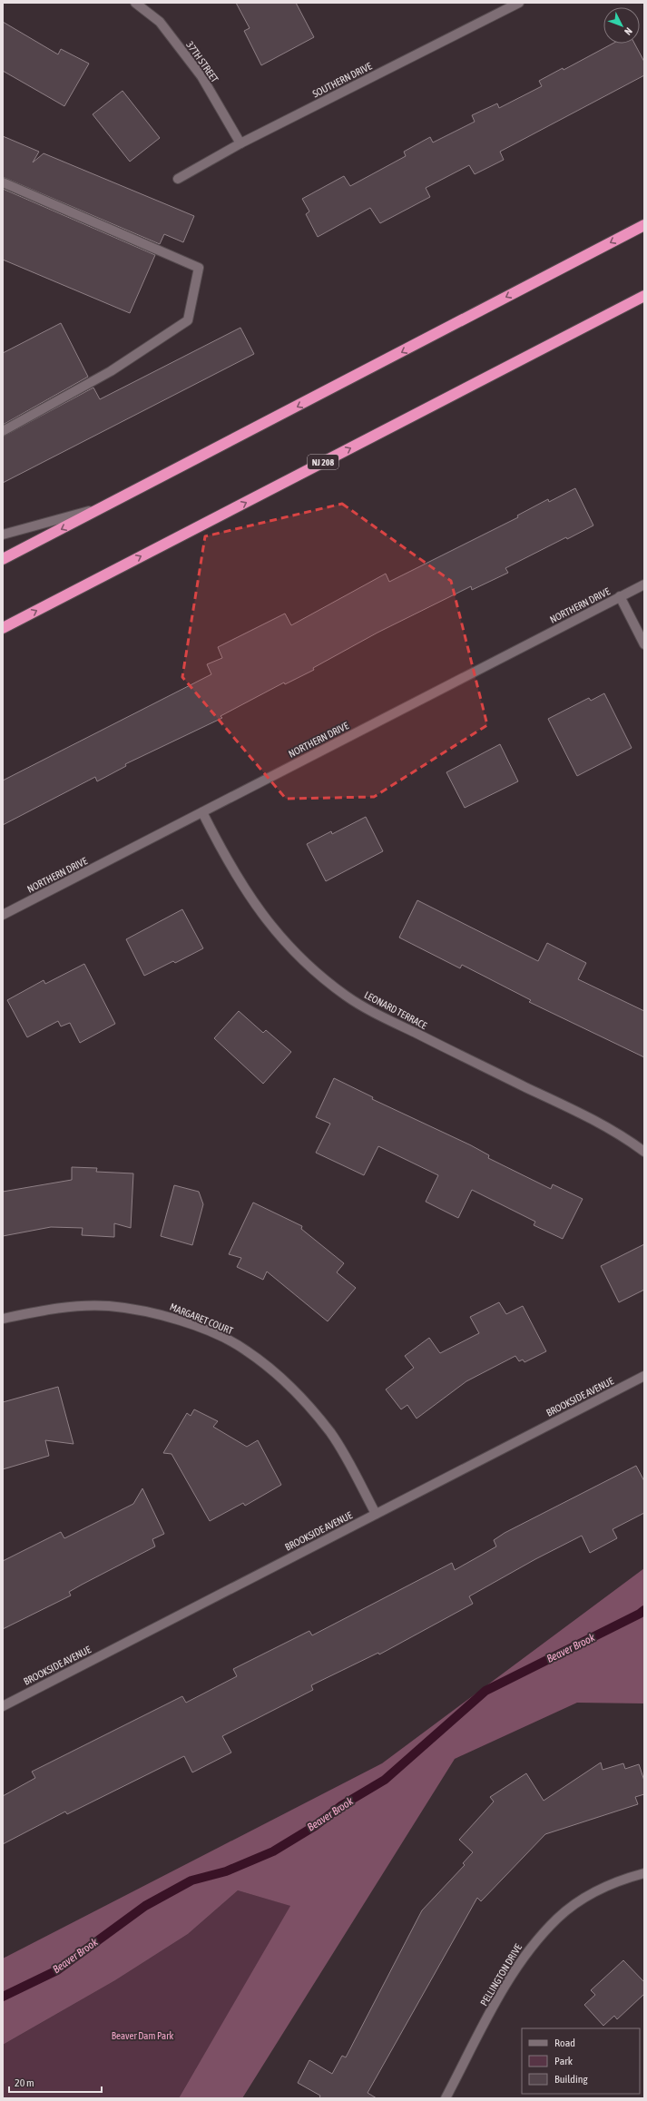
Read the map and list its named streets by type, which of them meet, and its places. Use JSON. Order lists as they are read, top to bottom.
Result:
{
  "streets": {
    "highway": ["NJ 208"],
    "street": [
      "37TH STREET",
      "SOUTHERN DRIVE",
      "NORTHERN DRIVE",
      "LEONARD TERRACE",
      "MARGARET COURT",
      "BROOKSIDE AVENUE",
      "PELLINGTON DRIVE"
    ]
  },
  "crossings": [
    ["37TH STREET", "SOUTHERN DRIVE"],
    ["NORTHERN DRIVE", "LEONARD TERRACE"],
    ["MARGARET COURT", "BROOKSIDE AVENUE"]
  ],
  "water": ["Beaver Brook"],
  "parks": ["Beaver Dam Park"],
  "legend": ["Road", "Park", "Building"],
  "scale_bar": "20 m",
  "north": "bottom right"
}
